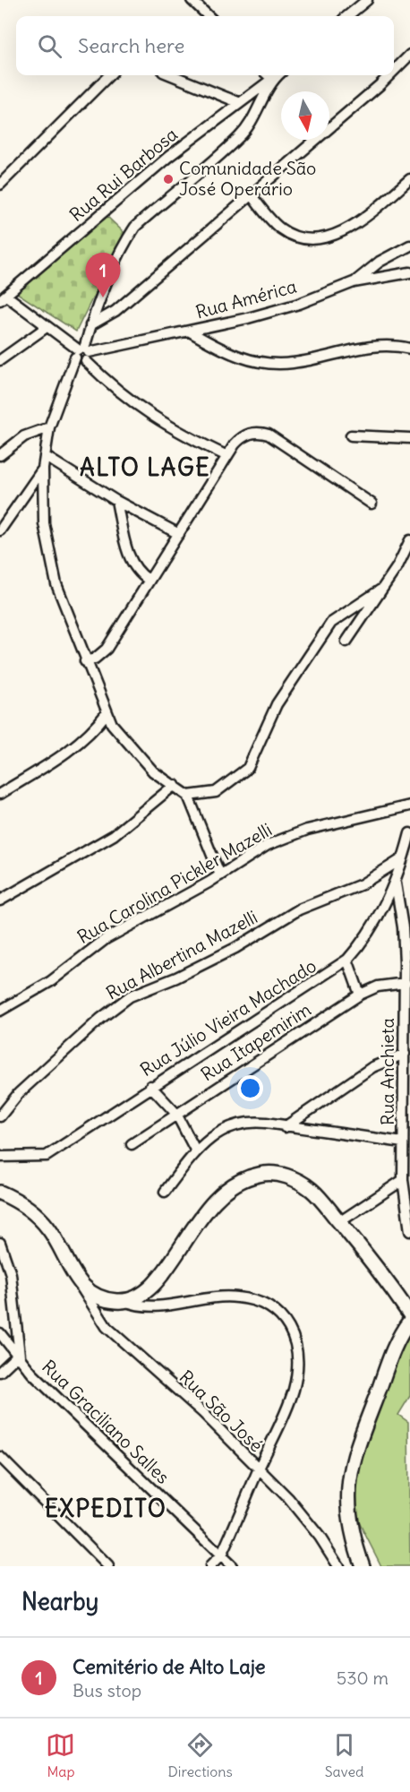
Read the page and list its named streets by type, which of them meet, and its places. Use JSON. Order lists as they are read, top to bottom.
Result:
{
  "streets": {
    "street": [
      "Rua Rui Barbosa",
      "Rua América",
      "Rua Carolina Pickler Mazelli",
      "Rua Albertina Mazelli",
      "Rua Júlio Vieira Machado",
      "Rua Itapemirim",
      "Rua Anchieta",
      "Rua São José",
      "Rua Graciliano Salles"
    ]
  },
  "crossings": [
    ["Rua Albertina Mazelli", "Rua Júlio Vieira Machado"],
    ["Rua Júlio Vieira Machado", "Rua Anchieta"],
    ["Rua Itapemirim", "Rua Anchieta"]
  ],
  "districts": ["ALTO LAGE", "EXPEDITO"],
  "places": ["Comunidade São José Operário"],
  "north": "bottom",
  "page": {
    "search": "Search here",
    "pins": "1",
    "heading": "Nearby",
    "list": [
      {
        "mark": "1",
        "name": "Cemitério de Alto Laje",
        "note": "Bus stop",
        "value": "530 m"
      }
    ],
    "nav": ["Map", "Directions", "Saved"]
  }
}
